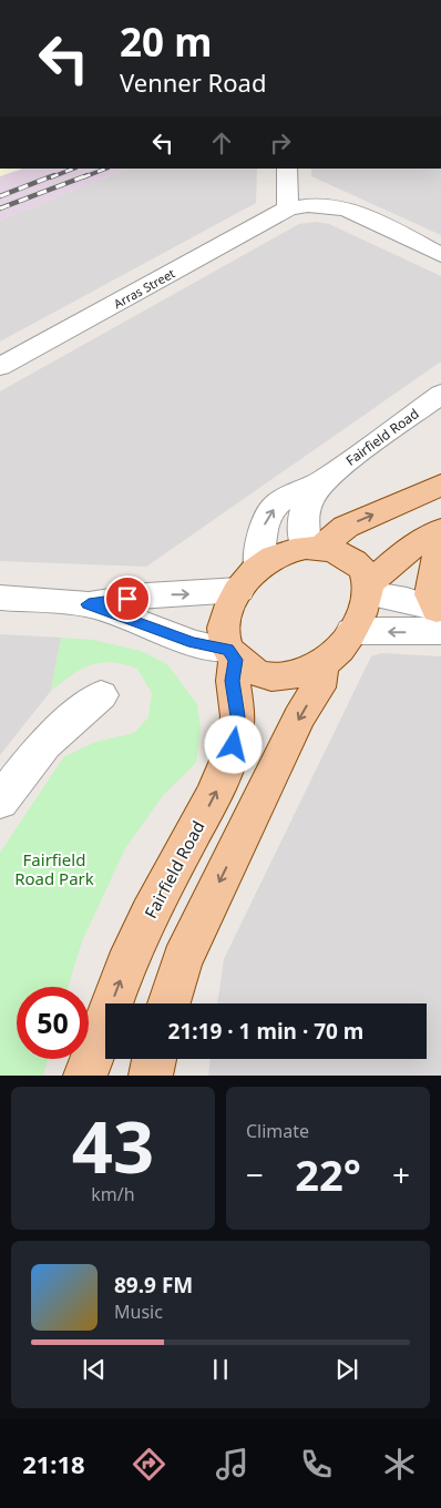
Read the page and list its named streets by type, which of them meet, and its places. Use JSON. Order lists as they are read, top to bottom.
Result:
{
  "streets": {
    "main road": ["Fairfield Road"],
    "street": ["Arras Street"]
  },
  "one_way": ["Fairfield Road"],
  "parks": ["Fairfield Road Park"],
  "page": {
    "turn": ["20 m", "Venner Road"],
    "limit": "50",
    "trip": "21:19 · 1 min · 70 m",
    "tile": [
      ["43", "km/h"],
      "Climate"
    ],
    "heat": ["−", "22°", "+"],
    "song": ["89.9 FM", "Music"],
    "tabs": "21:18"
  }
}
